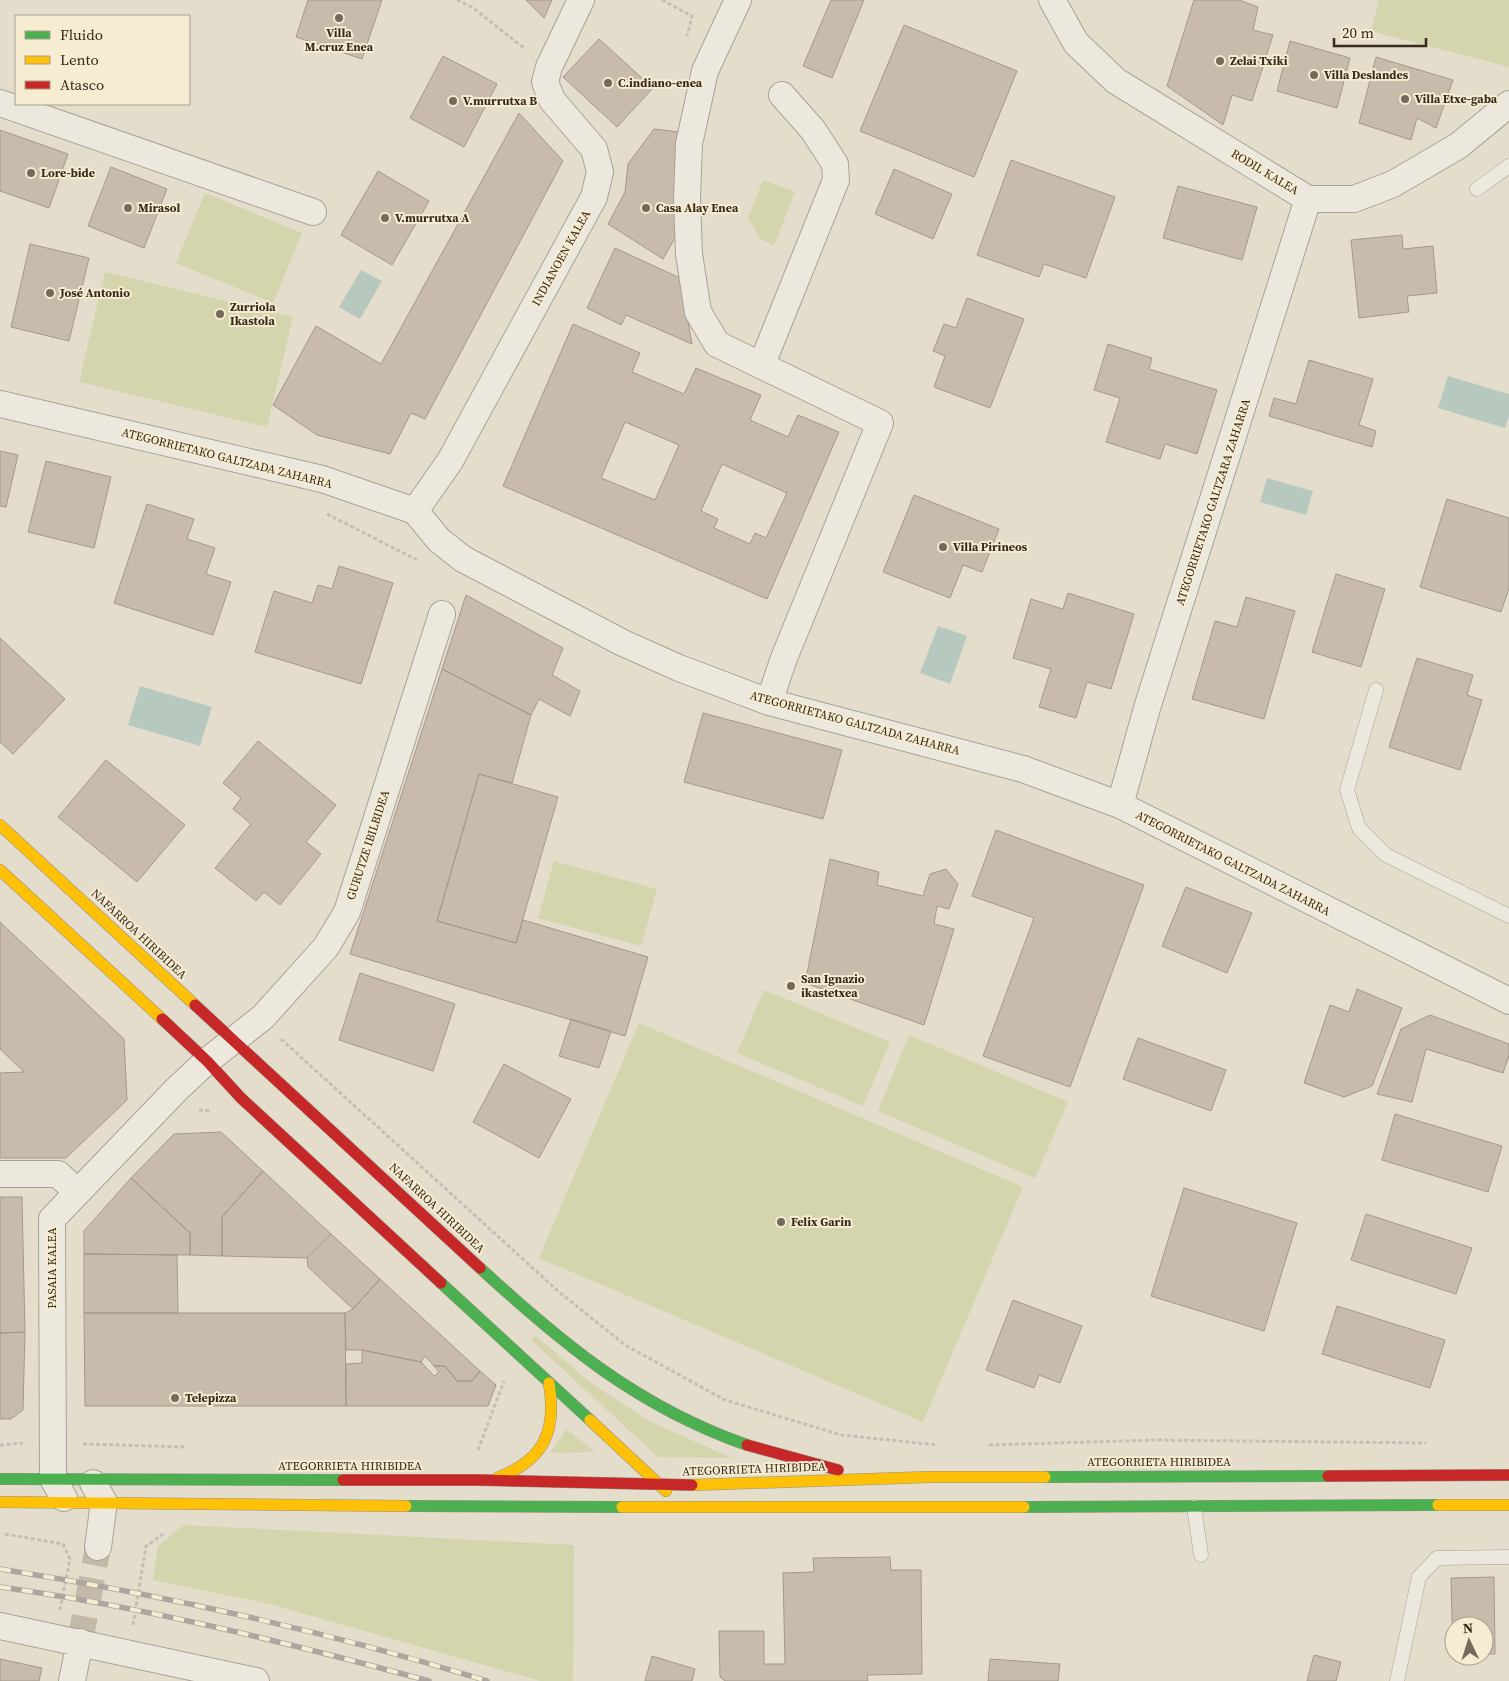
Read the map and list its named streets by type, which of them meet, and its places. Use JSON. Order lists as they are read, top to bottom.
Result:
{
  "streets": {
    "main road": ["NAFARROA HIRIBIDEA", "ATEGORRIETA HIRIBIDEA"],
    "street": [
      "RODIL KALEA",
      "INDIANOEN KALEA",
      "ATEGORRIETAKO GALTZADA ZAHARRA",
      "ATEGORRIETAKO GALTZARA ZAHARRA",
      "GURUTZE IBILBIDEA",
      "PASAIA KALEA"
    ]
  },
  "crossings": [
    ["RODIL KALEA", "ATEGORRIETAKO GALTZARA ZAHARRA"],
    ["INDIANOEN KALEA", "ATEGORRIETAKO GALTZADA ZAHARRA"],
    ["ATEGORRIETAKO GALTZADA ZAHARRA", "ATEGORRIETAKO GALTZARA ZAHARRA"],
    ["GURUTZE IBILBIDEA", "NAFARROA HIRIBIDEA"],
    ["GURUTZE IBILBIDEA", "PASAIA KALEA"],
    ["NAFARROA HIRIBIDEA", "ATEGORRIETA HIRIBIDEA"],
    ["PASAIA KALEA", "ATEGORRIETA HIRIBIDEA"]
  ],
  "places": [
    "Villa M.cruz Enea",
    "Zelai Txiki",
    "Villa Deslandes",
    "C.indiano-enea",
    "Villa Etxe-gaba",
    "V.murrutxa B",
    "Lore-bide",
    "Mirasol",
    "Casa Alay Enea",
    "V.murrutxa A",
    "José Antonio",
    "Zurriola Ikastola",
    "Villa Pirineos",
    "San Ignazio ikastetxea",
    "Felix Garin",
    "Telepizza"
  ],
  "legend": ["Fluido", "Lento", "Atasco"],
  "scale_bar": "20 m",
  "north": "top"
}
